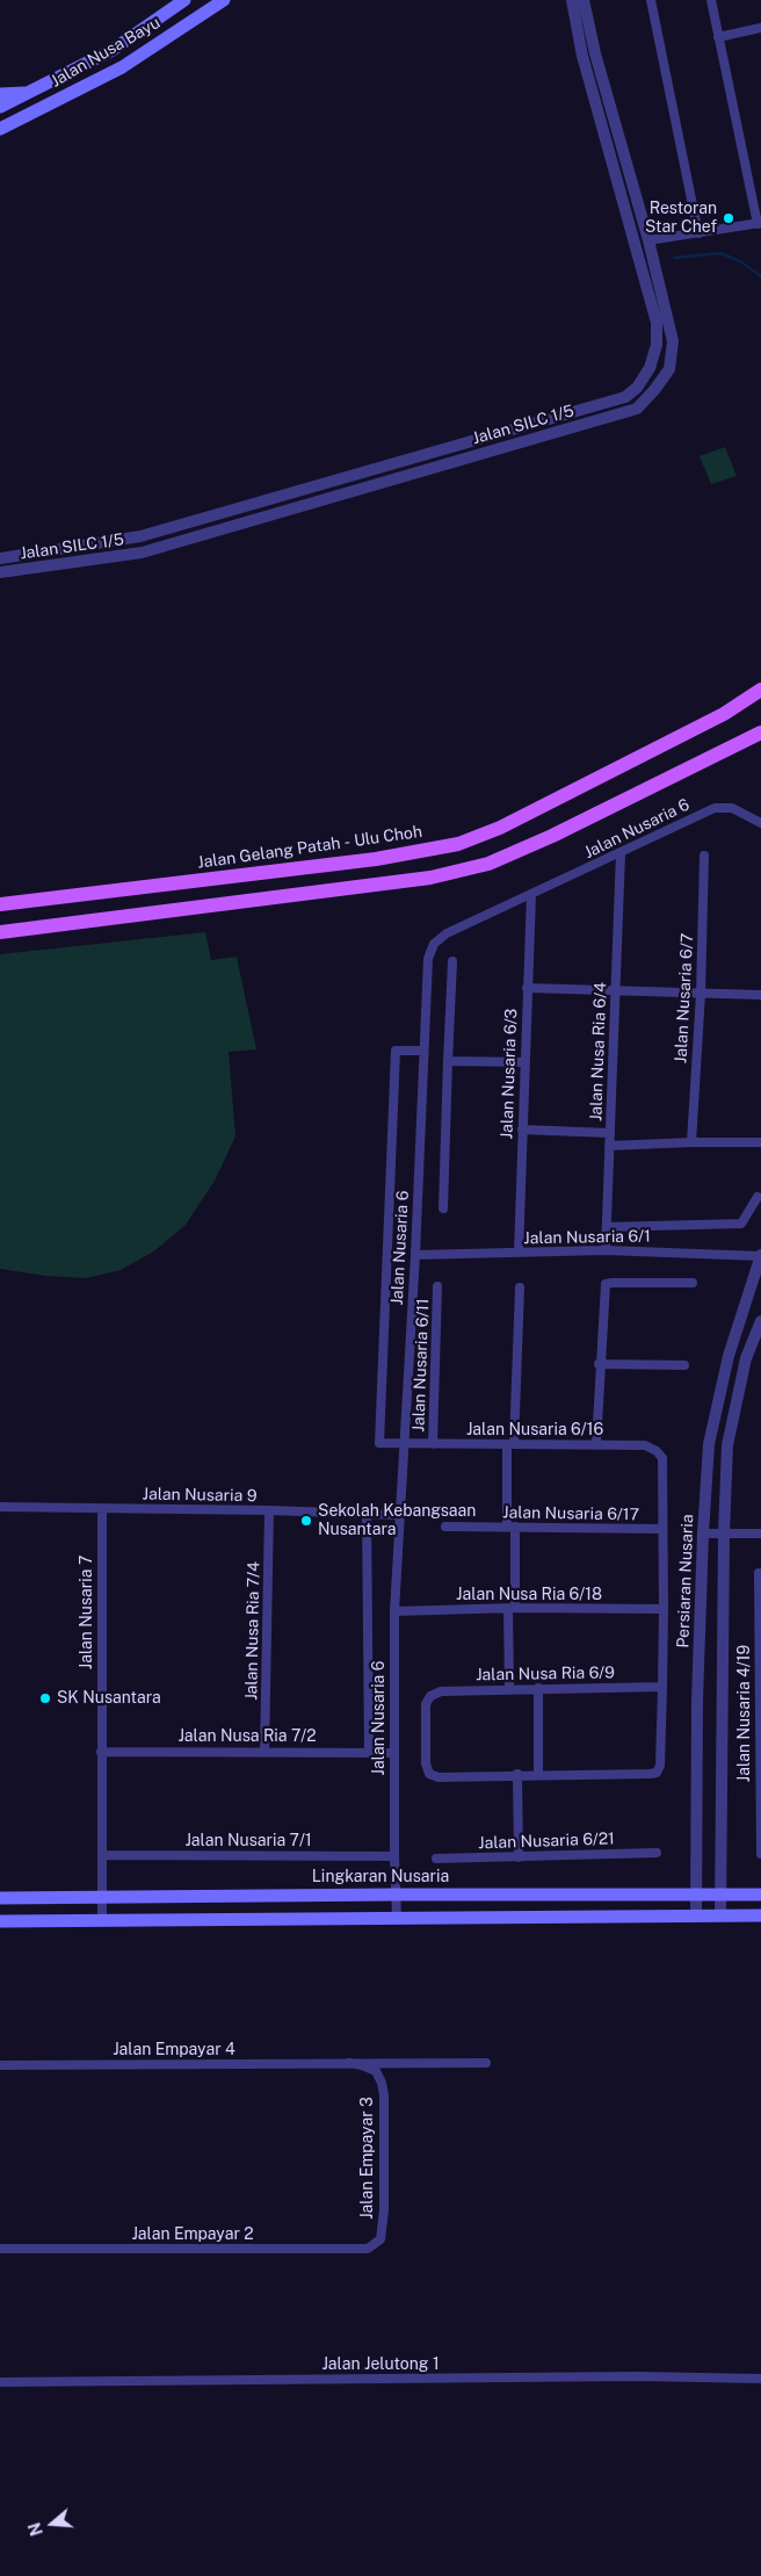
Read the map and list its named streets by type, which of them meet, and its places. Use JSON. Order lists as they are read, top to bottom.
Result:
{
  "streets": {
    "main road": ["Jalan Nusa Bayu", "Jalan Gelang Patah - Ulu Choh", "Lingkaran Nusaria"],
    "street": [
      "Jalan SILC 1/5",
      "Jalan Nusaria 6",
      "Jalan Nusaria 6/7",
      "Jalan Nusa Ria 6/4",
      "Jalan Nusaria 6/3",
      "Jalan Nusaria 6/1",
      "Jalan Nusaria 6/11",
      "Jalan Nusaria 6/16",
      "Jalan Nusaria 9",
      "Jalan Nusaria 6/17",
      "Persiaran Nusaria",
      "Jalan Nusa Ria 6/18",
      "Jalan Nusaria 7",
      "Jalan Nusa Ria 7/4",
      "Jalan Nusa Ria 6/9",
      "Jalan Nusaria 4/19",
      "Jalan Nusa Ria 7/2",
      "Jalan Nusaria 7/1",
      "Jalan Nusaria 6/21",
      "Jalan Empayar 4",
      "Jalan Empayar 3",
      "Jalan Empayar 2",
      "Jalan Jelutong 1"
    ]
  },
  "crossings": [
    ["Jalan Nusaria 6", "Jalan Nusa Ria 6/4"],
    ["Jalan Nusaria 6", "Jalan Nusaria 6/3"],
    ["Jalan Nusaria 6", "Jalan Nusaria 6/1"],
    ["Jalan Nusaria 6", "Jalan Nusaria 6/16"],
    ["Jalan Nusaria 6", "Jalan Nusaria 9"],
    ["Jalan Nusaria 6", "Jalan Nusa Ria 6/18"],
    ["Jalan Nusaria 6", "Jalan Nusa Ria 7/2"],
    ["Jalan Nusaria 6", "Jalan Nusaria 7/1"],
    ["Jalan Nusaria 6", "Lingkaran Nusaria"],
    ["Jalan Nusa Ria 6/4", "Jalan Nusaria 6/1"],
    ["Jalan Nusaria 6/3", "Jalan Nusaria 6/1"],
    ["Jalan Nusaria 6/1", "Persiaran Nusaria"],
    ["Jalan Nusaria 6/11", "Jalan Nusaria 6/16"],
    ["Jalan Nusaria 6/16", "Jalan Nusaria 6/17"],
    ["Jalan Nusaria 9", "Jalan Nusaria 7"],
    ["Jalan Nusaria 9", "Jalan Nusa Ria 7/4"],
    ["Persiaran Nusaria", "Lingkaran Nusaria"],
    ["Jalan Nusaria 7", "Jalan Nusa Ria 7/2"],
    ["Jalan Nusaria 7", "Jalan Nusaria 7/1"],
    ["Jalan Nusaria 7", "Lingkaran Nusaria"],
    ["Jalan Nusa Ria 7/4", "Jalan Nusa Ria 7/2"],
    ["Jalan Empayar 4", "Jalan Empayar 3"],
    ["Jalan Empayar 3", "Jalan Empayar 2"]
  ],
  "places": ["Restoran Star Chef", "Sekolah Kebangsaan Nusantara", "SK Nusantara"],
  "north": "left"
}
